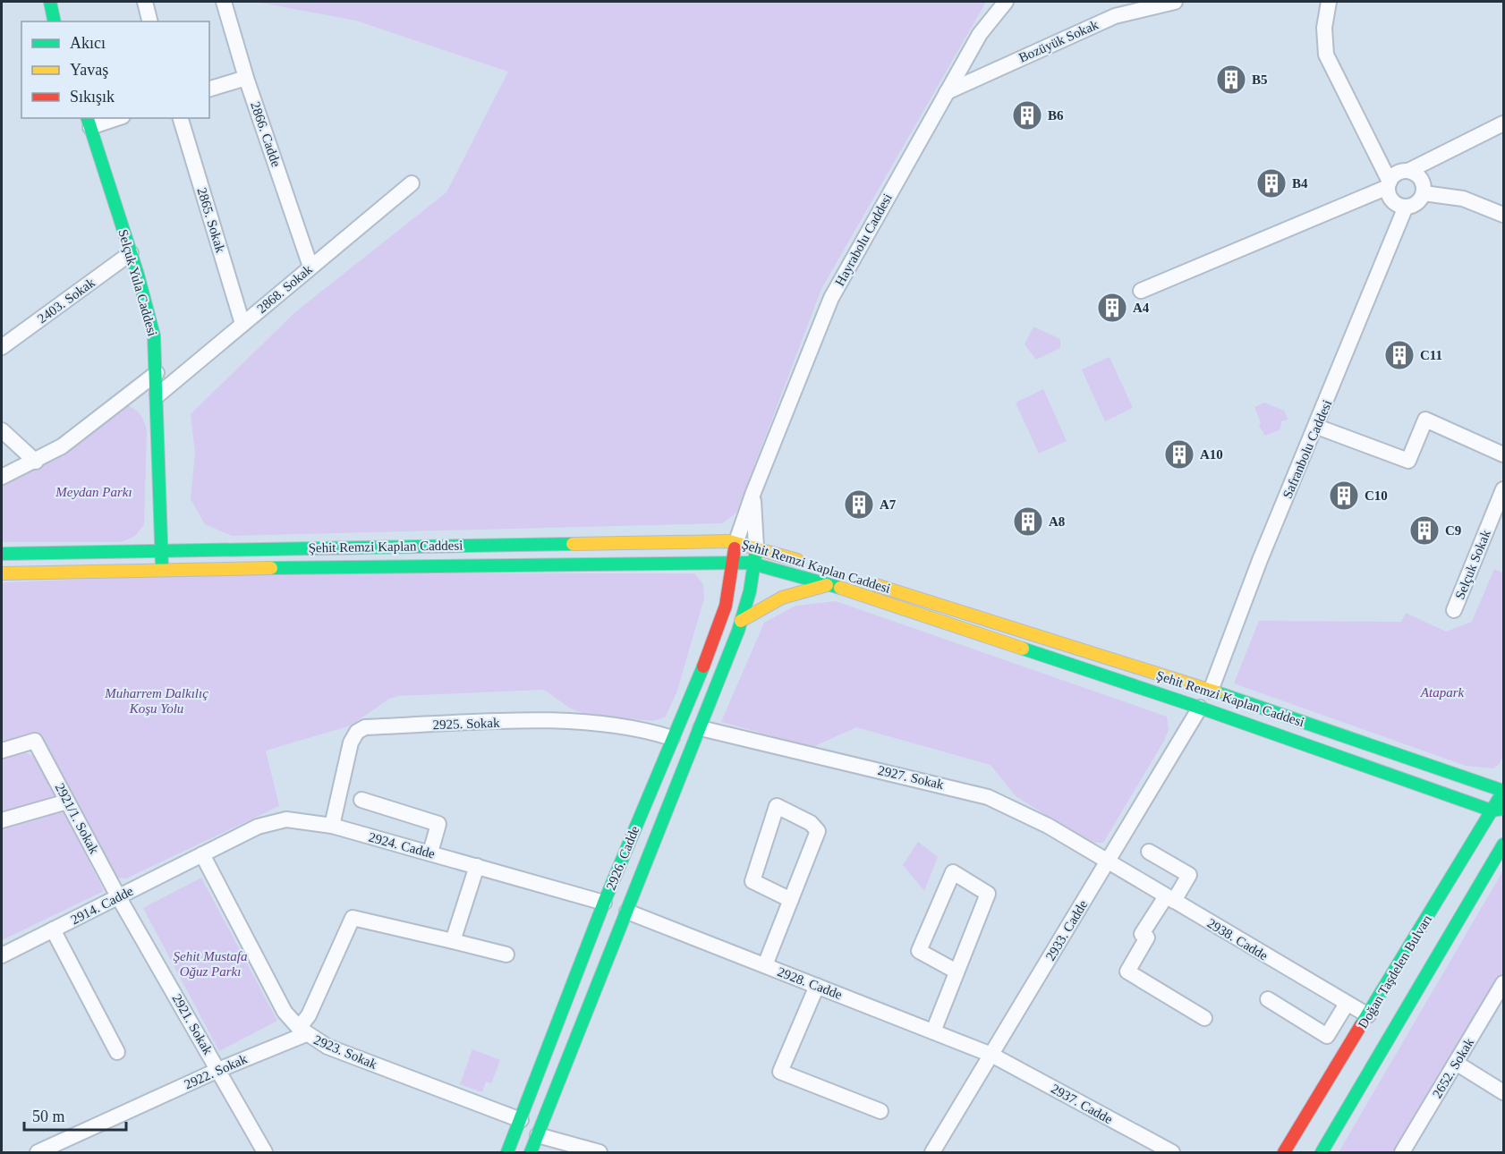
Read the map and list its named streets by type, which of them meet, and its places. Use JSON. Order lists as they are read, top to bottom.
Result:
{
  "streets": {
    "main road": [
      "Selçuk Yula Caddesi",
      "Şehit Remzi Kaplan Caddesi",
      "2926. Cadde",
      "Doğan Taşdelen Bulvarı"
    ],
    "street": [
      "Bozüyük Sokak",
      "2866. Cadde",
      "2865. Sokak",
      "Hayrabolu Caddesi",
      "2868. Sokak",
      "2403. Sokak",
      "Safranbolu Caddesi",
      "Selçuk Sokak",
      "2925. Sokak",
      "2927. Sokak",
      "2921/1. Sokak",
      "2924. Cadde",
      "2914. Cadde",
      "2933. Cadde",
      "2938. Cadde",
      "2928. Cadde",
      "2921. Sokak",
      "2923. Sokak",
      "2652. Sokak",
      "2922. Sokak",
      "2937. Cadde"
    ]
  },
  "crossings": [
    ["Bozüyük Sokak", "Hayrabolu Caddesi"],
    ["2866. Cadde", "2868. Sokak"],
    ["2865. Sokak", "2868. Sokak"],
    ["Hayrabolu Caddesi", "Şehit Remzi Kaplan Caddesi"],
    ["Hayrabolu Caddesi", "2926. Cadde"],
    ["Selçuk Yula Caddesi", "2868. Sokak"],
    ["Selçuk Yula Caddesi", "2403. Sokak"],
    ["Selçuk Yula Caddesi", "Şehit Remzi Kaplan Caddesi"],
    ["Safranbolu Caddesi", "Şehit Remzi Kaplan Caddesi"],
    ["Şehit Remzi Kaplan Caddesi", "2926. Cadde"],
    ["Şehit Remzi Kaplan Caddesi", "2933. Cadde"],
    ["Şehit Remzi Kaplan Caddesi", "Doğan Taşdelen Bulvarı"],
    ["2925. Sokak", "2924. Cadde"],
    ["2925. Sokak", "2926. Cadde"],
    ["2927. Sokak", "2926. Cadde"],
    ["2927. Sokak", "2933. Cadde"],
    ["2927. Sokak", "2938. Cadde"],
    ["2921/1. Sokak", "2914. Cadde"],
    ["2921/1. Sokak", "2921. Sokak"],
    ["2924. Cadde", "2926. Cadde"],
    ["2924. Cadde", "2914. Cadde"],
    ["2924. Cadde", "2923. Sokak"],
    ["2926. Cadde", "2928. Cadde"],
    ["2926. Cadde", "2923. Sokak"],
    ["2914. Cadde", "2921. Sokak"],
    ["2914. Cadde", "2923. Sokak"],
    ["2933. Cadde", "2938. Cadde"],
    ["2933. Cadde", "2928. Cadde"],
    ["2933. Cadde", "2937. Cadde"],
    ["2938. Cadde", "Doğan Taşdelen Bulvarı"],
    ["2928. Cadde", "2937. Cadde"],
    ["2921. Sokak", "2922. Sokak"],
    ["2923. Sokak", "2922. Sokak"]
  ],
  "parks": [
    "Meydan Parkı",
    "Atapark",
    "Muharrem Dalkılıç Koşu Yolu",
    "Şehit Mustafa Oğuz Parkı"
  ],
  "places": {
    "building": [
      "B5",
      "B6",
      "B4",
      "A4",
      "C11",
      "A10",
      "C10",
      "A7",
      "A8",
      "C9"
    ]
  },
  "legend": ["Akıcı", "Yavaş", "Sıkışık"],
  "scale_bar": "50 m"
}
